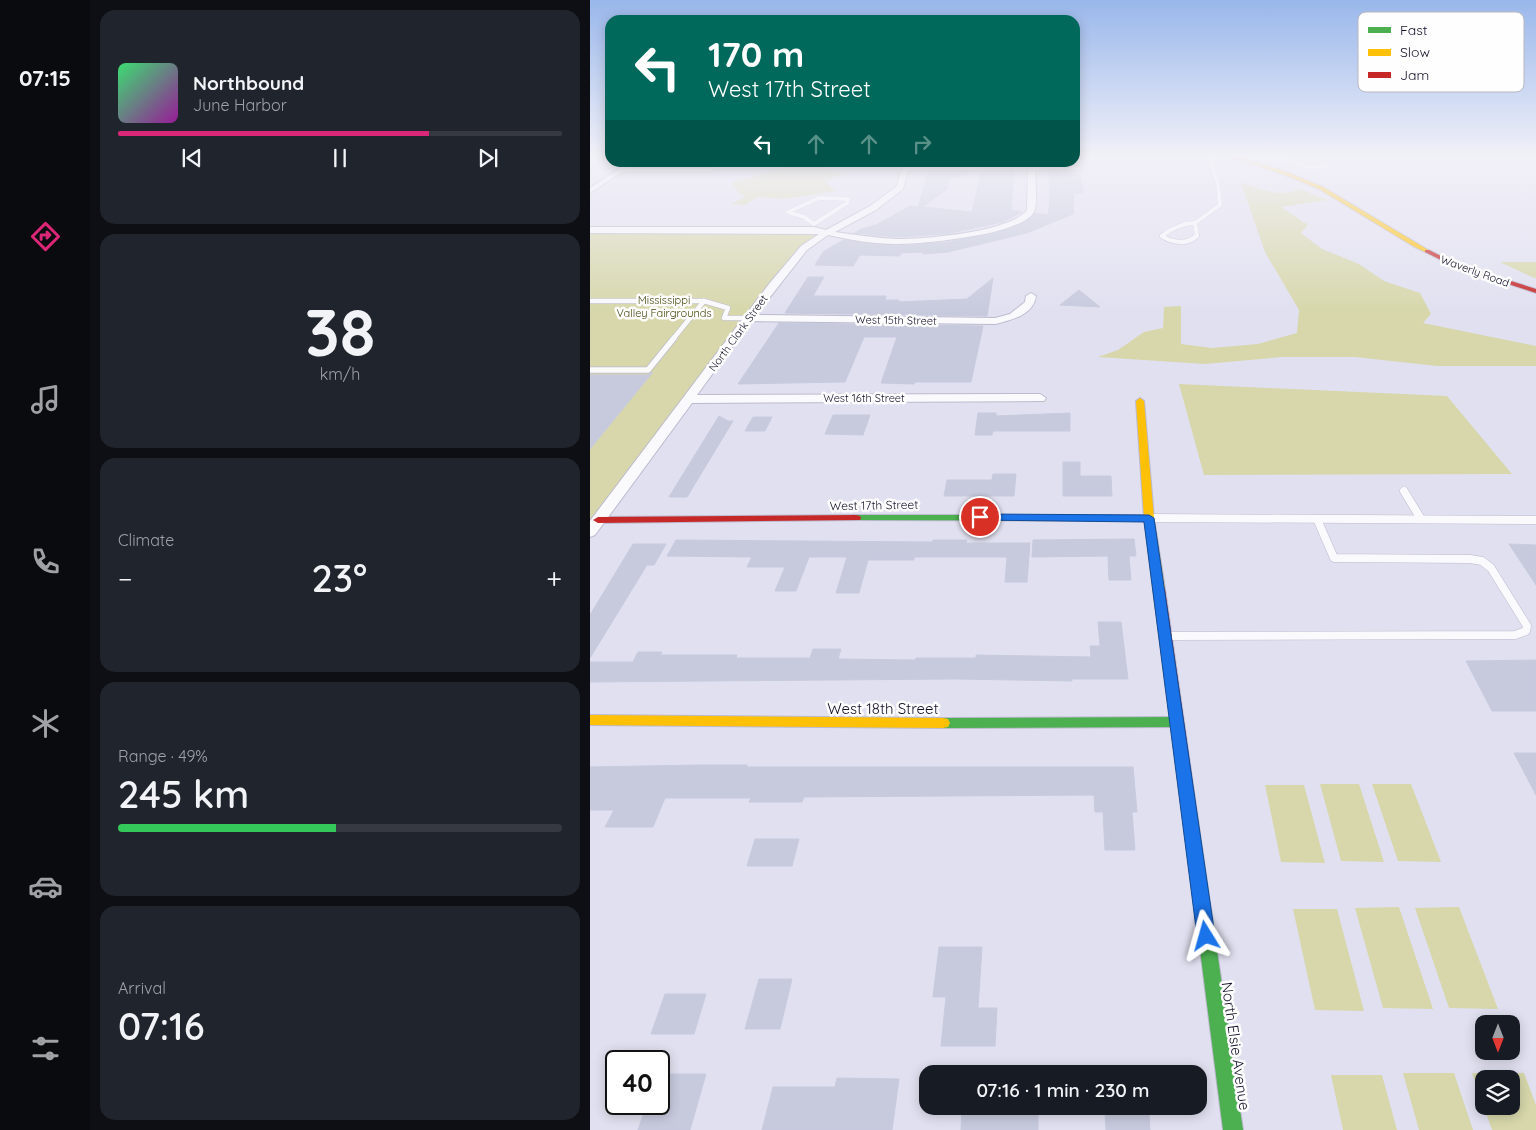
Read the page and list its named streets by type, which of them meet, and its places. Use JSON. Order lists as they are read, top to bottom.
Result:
{
  "streets": {
    "street": [
      "Waverly Road",
      "West 15th Street",
      "North Clark Street",
      "West 16th Street",
      "West 17th Street",
      "West 18th Street",
      "North Elsie Avenue"
    ]
  },
  "crossings": [
    ["West 15th Street", "North Clark Street"],
    ["North Clark Street", "West 16th Street"],
    ["North Clark Street", "West 17th Street"],
    ["West 17th Street", "North Elsie Avenue"],
    ["West 18th Street", "North Elsie Avenue"]
  ],
  "parks": ["Mississippi Valley Fairgrounds"],
  "legend": ["Fast", "Slow", "Jam"],
  "north": "bottom",
  "page": {
    "tabs": "07:15",
    "turn": ["170 m", "West 17th Street"],
    "song": ["Northbound", "June Harbor"],
    "tile": [
      ["38", "km/h"],
      "Climate",
      ["Range · 49%", "245 km"],
      ["Arrival", "07:16"]
    ],
    "heat": ["−", "23°", "+"],
    "limit": "40",
    "trip": "07:16 · 1 min · 230 m"
  }
}
